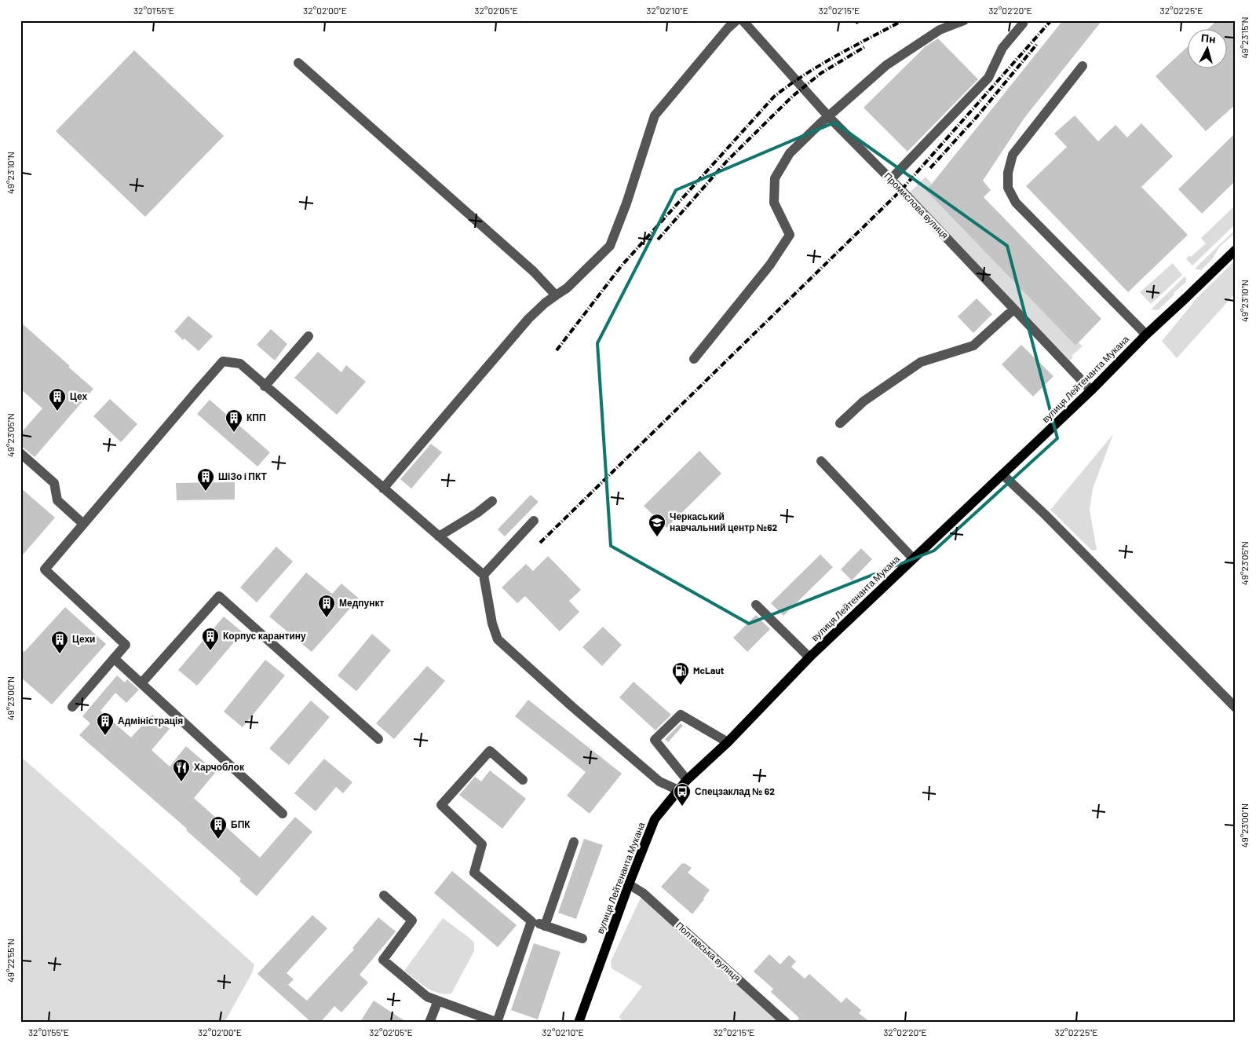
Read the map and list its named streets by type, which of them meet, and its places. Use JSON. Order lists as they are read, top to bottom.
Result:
{
  "streets": {
    "main road": ["вулиця Лейтенанта Мукана"],
    "street": ["Промислова вулиця", "Полтавська вулиця"]
  },
  "crossings": [
    ["Промислова вулиця", "вулиця Лейтенанта Мукана"],
    ["вулиця Лейтенанта Мукана", "Полтавська вулиця"]
  ],
  "places": {
    "building": [
      "Цех",
      "КПП",
      "ШіЗо і ПКТ",
      "Медпункт",
      "Корпус карантину",
      "Цехи",
      "Адміністрація",
      "БПК"
    ],
    "school or university": ["Черкаський навчальний центр №62"],
    "fuel station": ["McLaut"],
    "restaurant": ["Харчоблок"],
    "bus stop": ["Спецзаклад № 62"]
  },
  "north": "top",
  "coordinates": [
    "32°01'55\"E",
    "32°02'00\"E",
    "32°02'05\"E",
    "32°02'10\"E",
    "32°02'15\"E",
    "32°02'20\"E",
    "32°02'25\"E",
    "49°23'15\"N",
    "49°23'10\"N",
    "49°23'05\"N",
    "49°23'00\"N",
    "49°22'55\"N"
  ]
}
